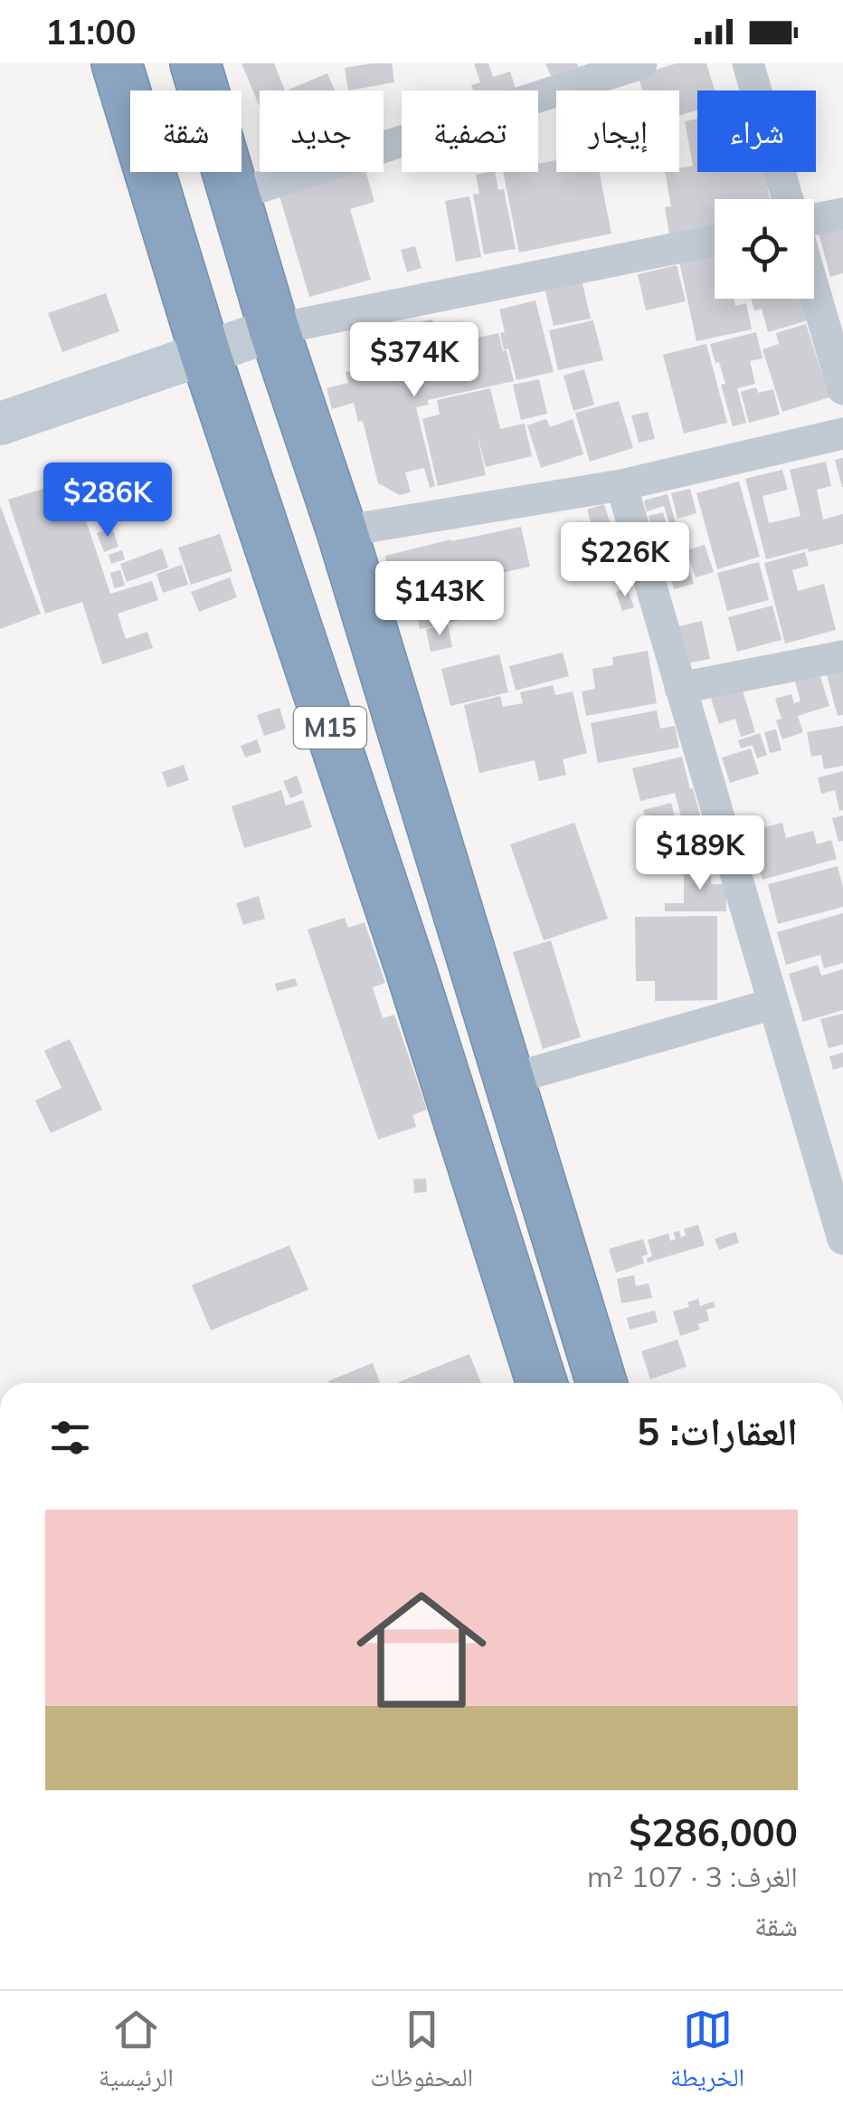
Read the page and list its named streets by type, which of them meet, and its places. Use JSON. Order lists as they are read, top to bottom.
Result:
{
  "streets": {
    "highway": ["M15"]
  },
  "page": {
    "status": "11:00",
    "chip": [
      "شراء",
      "إيجار",
      "تصفية",
      "جديد",
      "شقة"
    ],
    "price": [
      "$374K",
      "$286K",
      "$226K",
      "$143K",
      "$189K"
    ],
    "heading": "العقارات: 5",
    "list": [
      {
        "name": "$286,000",
        "note": "الغرف: 3 · 107 m² · شقة"
      }
    ],
    "tabs": ["الخريطة", "المحفوظات", "الرئيسية"]
  }
}
